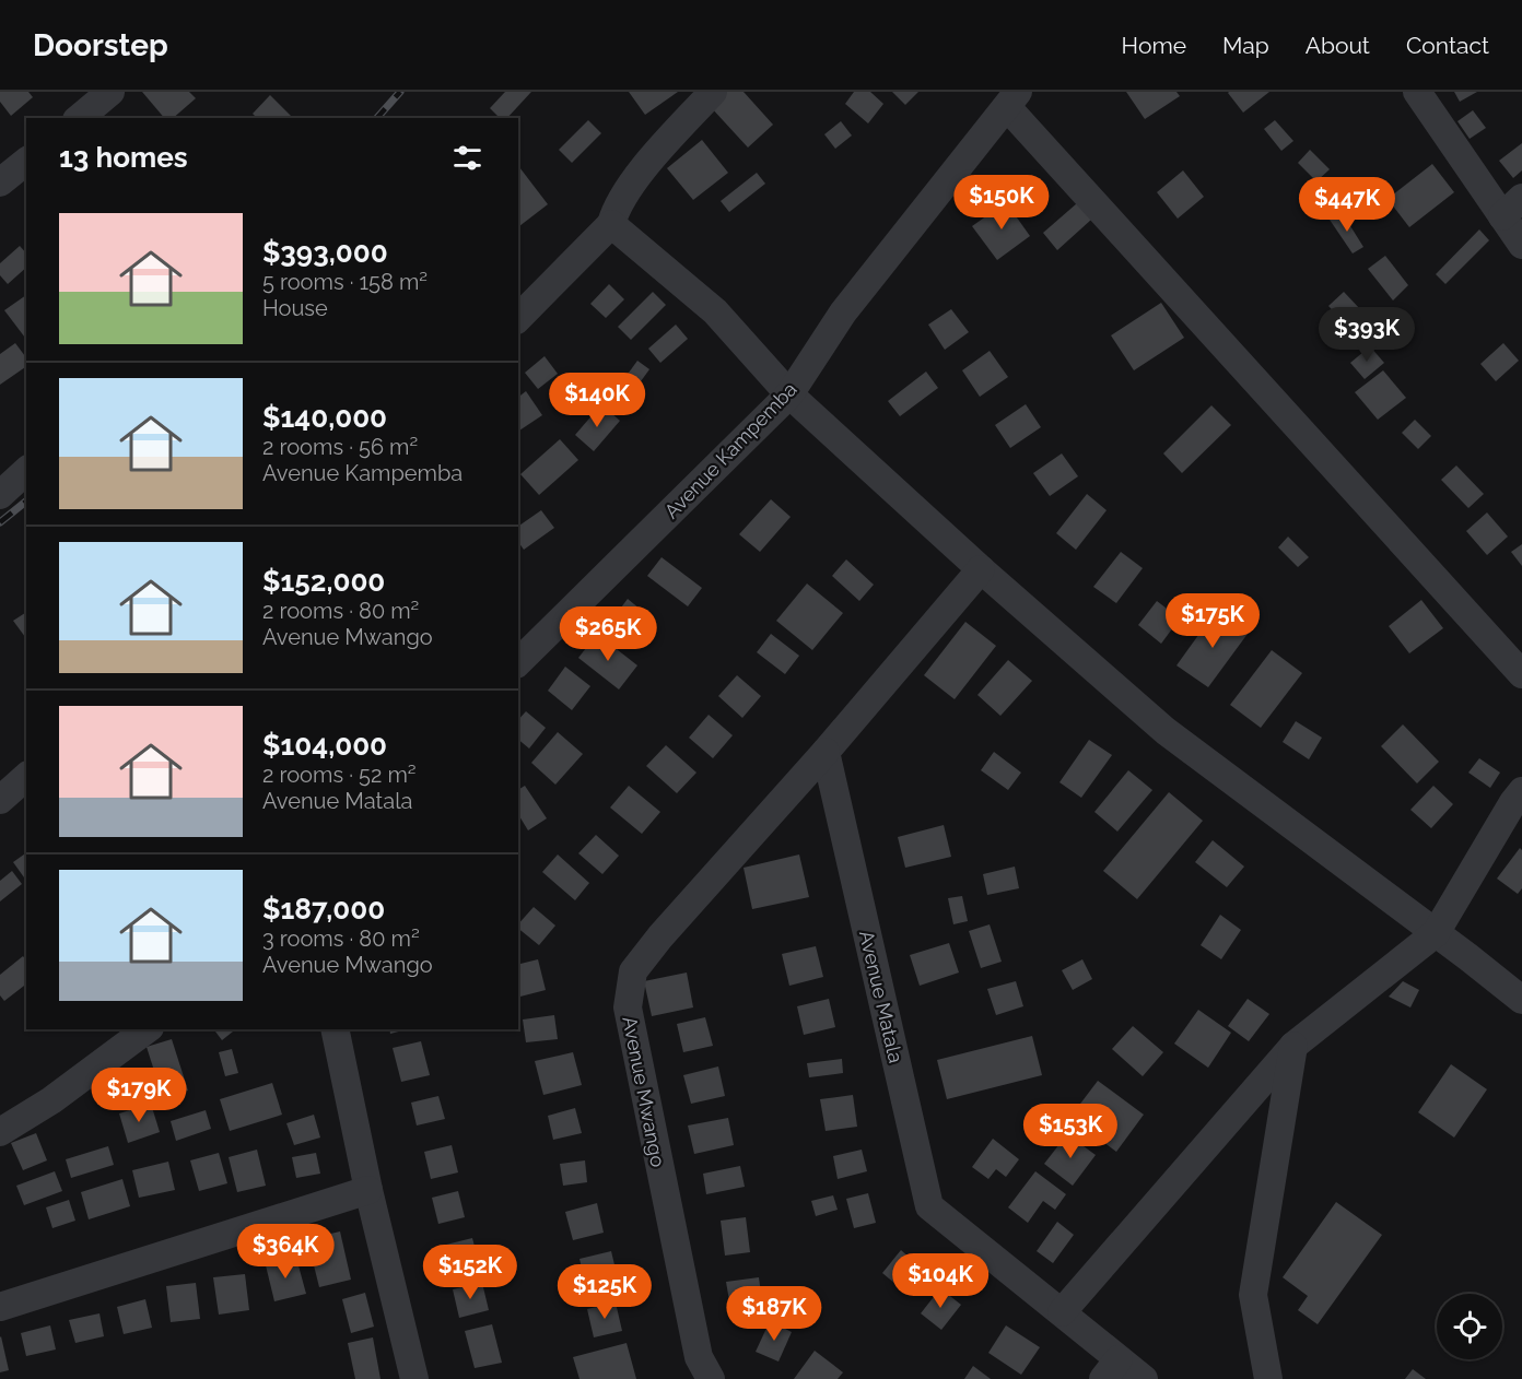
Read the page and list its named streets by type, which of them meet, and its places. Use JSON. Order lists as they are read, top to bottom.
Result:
{
  "streets": {
    "street": ["Avenue Kampemba", "Avenue Matala", "Avenue Mwango"]
  },
  "crossings": [
    ["Avenue Matala", "Avenue Mwango"]
  ],
  "page": {
    "header": "Doorstep",
    "nav": [
      "Home",
      "Map",
      "About",
      "Contact"
    ],
    "heading": "13 homes",
    "price": [
      "$150K",
      "$447K",
      "$393K",
      "$140K",
      "$175K",
      "$265K",
      "$179K",
      "$153K",
      "$364K",
      "$152K",
      "$104K",
      "$125K",
      "$187K"
    ],
    "list": [
      {
        "name": "$393,000",
        "note": "5 rooms · 158 m² · House"
      },
      {
        "name": "$140,000",
        "note": "2 rooms · 56 m² · Avenue Kampemba"
      },
      {
        "name": "$152,000",
        "note": "2 rooms · 80 m² · Avenue Mwango"
      },
      {
        "name": "$104,000",
        "note": "2 rooms · 52 m² · Avenue Matala"
      },
      {
        "name": "$187,000",
        "note": "3 rooms · 80 m² · Avenue Mwango"
      }
    ]
  }
}
